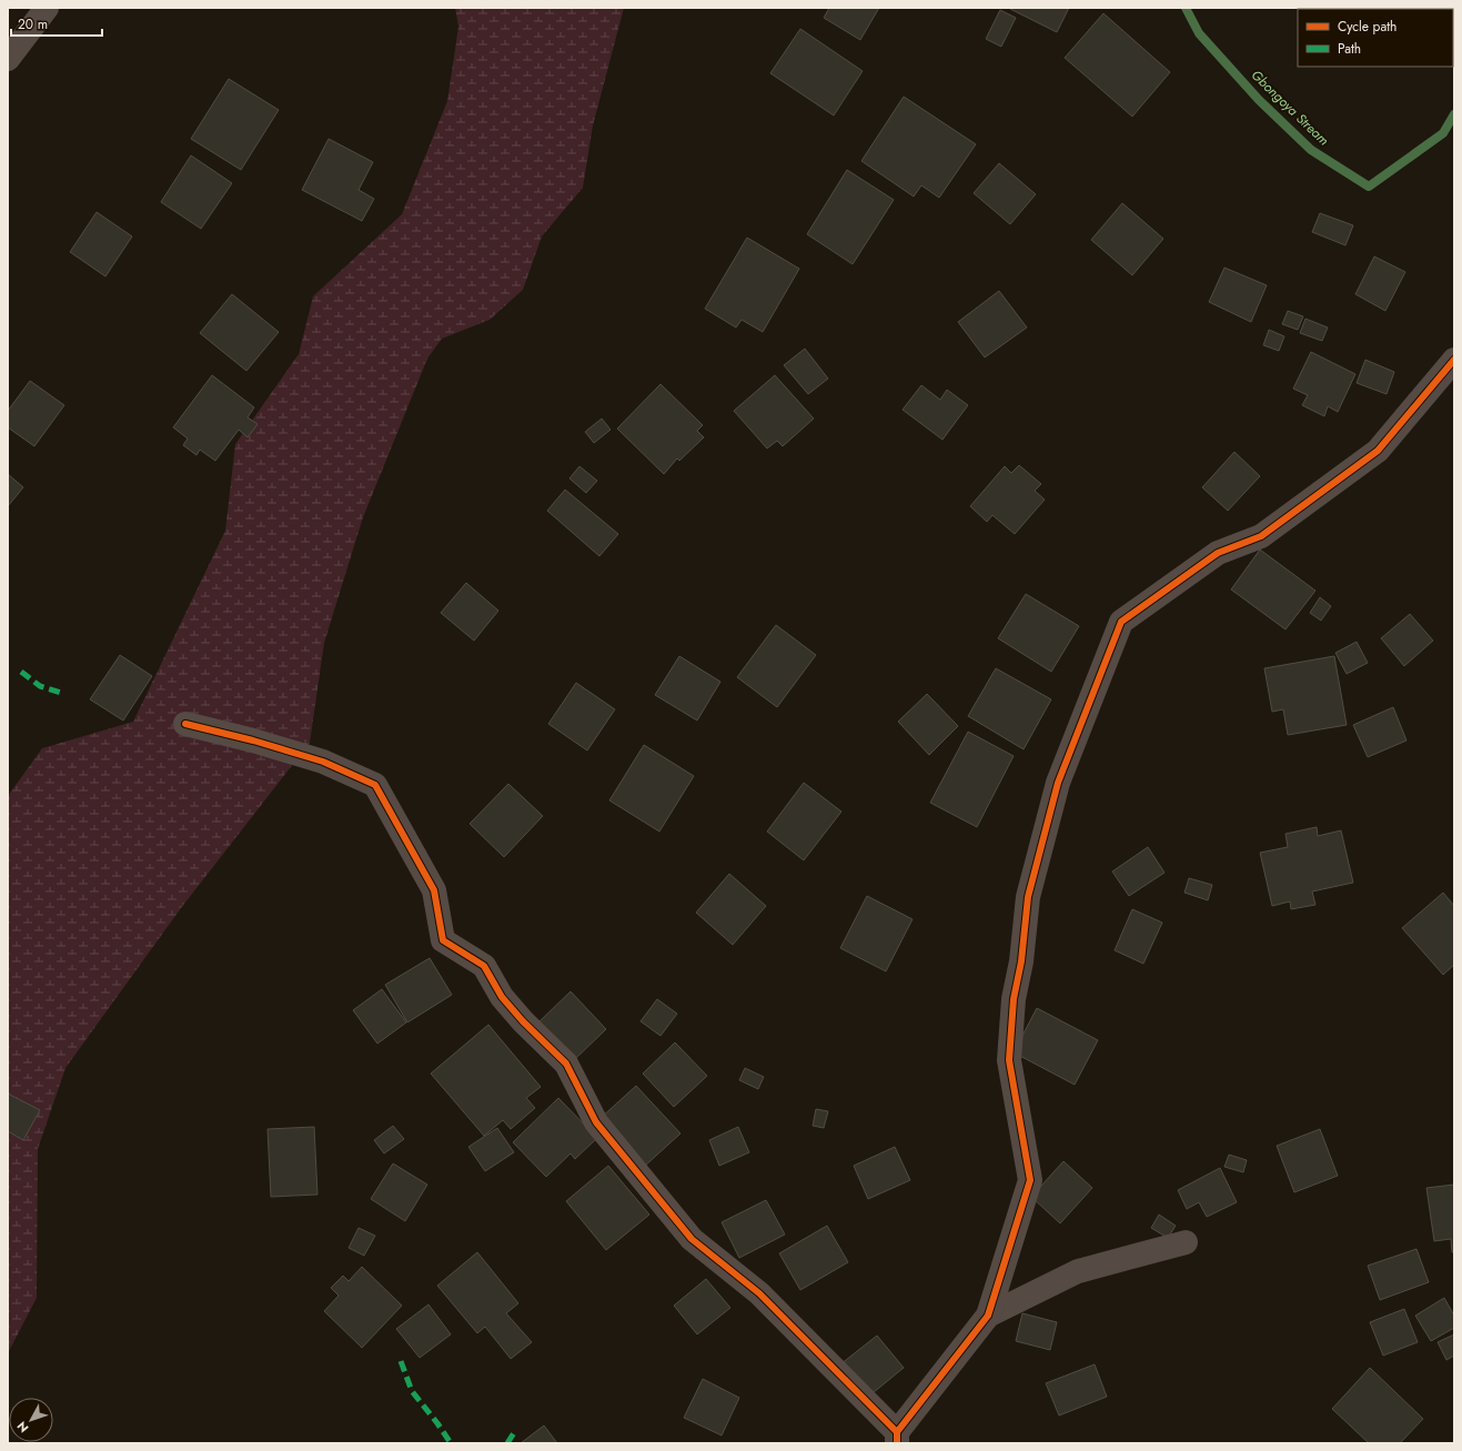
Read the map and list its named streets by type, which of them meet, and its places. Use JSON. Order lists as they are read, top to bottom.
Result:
{
  "water": ["Gbongoya Stream"],
  "legend": ["Cycle path", "Path"],
  "scale_bar": "20 m",
  "north": "bottom left"
}
